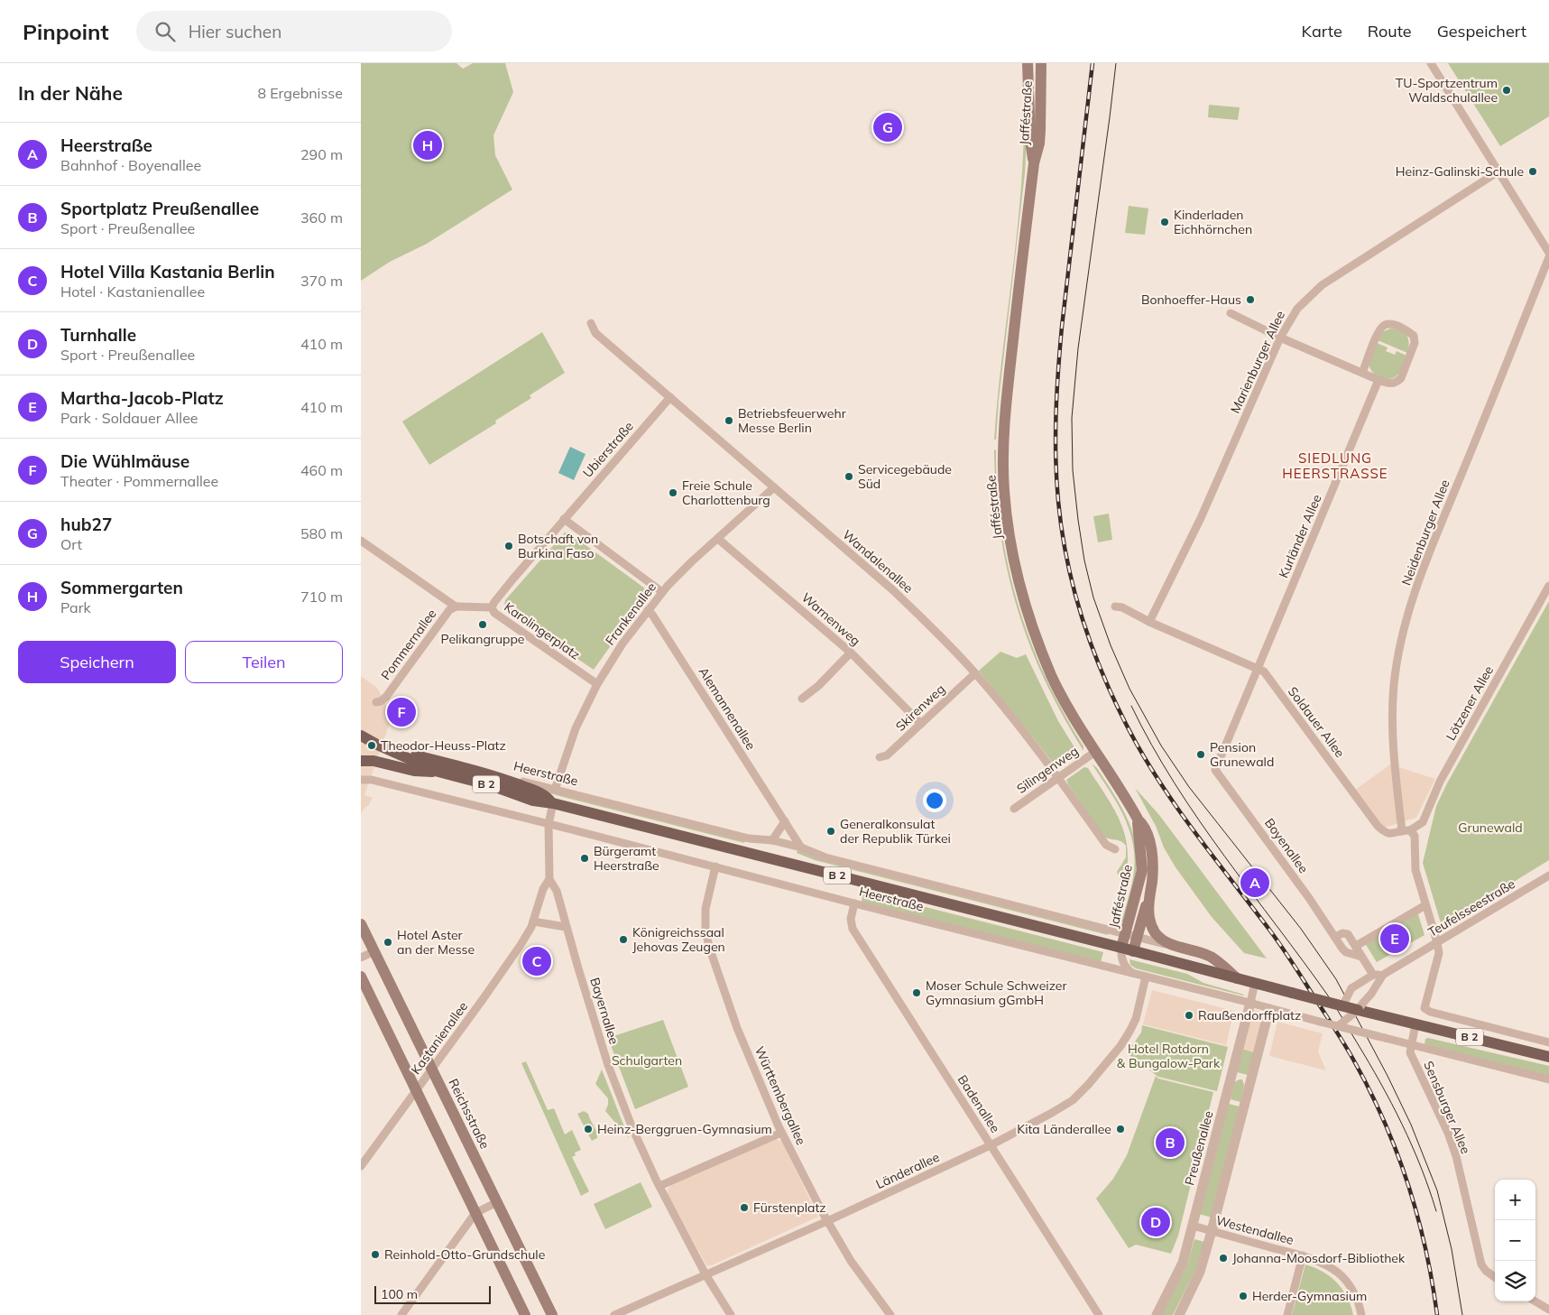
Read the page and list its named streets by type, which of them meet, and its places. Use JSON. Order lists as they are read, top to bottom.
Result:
{
  "streets": {
    "main road": [
      "Jafféstraße",
      "Heerstraße",
      "B 2",
      "Reichsstraße"
    ],
    "street": [
      "Marienburger Allee",
      "Ubierstraße",
      "Neidenburger Allee",
      "Kurländer Allee",
      "Wandalenallee",
      "Frankenallee",
      "Warnenweg",
      "Karolingerplatz",
      "Pommernallee",
      "Lötzener Allee",
      "Skirenweg",
      "Alemannenallee",
      "Soldauer Allee",
      "Silingenweg",
      "Boyenallee",
      "Teufelsseestraße",
      "Bayernallee",
      "Kastanienallee",
      "Württembergallee",
      "Badenallee",
      "Sensburger Allee",
      "Preußenallee",
      "Länderallee",
      "Westendallee"
    ]
  },
  "crossings": [
    ["Jafféstraße", "Silingenweg"],
    ["Jafféstraße", "Heerstraße"],
    ["Marienburger Allee", "Soldauer Allee"],
    ["Ubierstraße", "Wandalenallee"],
    ["Ubierstraße", "Karolingerplatz"],
    ["Neidenburger Allee", "Lötzener Allee"],
    ["Neidenburger Allee", "Soldauer Allee"],
    ["Kurländer Allee", "Soldauer Allee"],
    ["Kurländer Allee", "Boyenallee"],
    ["Wandalenallee", "Frankenallee"],
    ["Wandalenallee", "Skirenweg"],
    ["Wandalenallee", "Silingenweg"],
    ["Frankenallee", "Warnenweg"],
    ["Frankenallee", "Karolingerplatz"],
    ["Frankenallee", "Alemannenallee"],
    ["Frankenallee", "Heerstraße"],
    ["Warnenweg", "Skirenweg"],
    ["Karolingerplatz", "Pommernallee"],
    ["Lötzener Allee", "Soldauer Allee"],
    ["Alemannenallee", "Heerstraße"],
    ["Heerstraße", "Teufelsseestraße"],
    ["Heerstraße", "Bayernallee"],
    ["Heerstraße", "Württembergallee"],
    ["Heerstraße", "Badenallee"],
    ["Heerstraße", "Sensburger Allee"],
    ["Heerstraße", "Preußenallee"],
    ["Heerstraße", "Länderallee"],
    ["Bayernallee", "Kastanienallee"],
    ["Bayernallee", "Länderallee"],
    ["Kastanienallee", "Reichsstraße"],
    ["Württembergallee", "Länderallee"],
    ["Badenallee", "Länderallee"],
    ["Preußenallee", "Westendallee"]
  ],
  "districts": ["SIEDLUNG HEERSTRASSE"],
  "parks": ["Grunewald", "Hotel Rotdorn & Bungalow-Park", "Schulgarten"],
  "places": [
    "TU-Sportzentrum Waldschulallee",
    "Heinz-Galinski-Schule",
    "Kinderladen Eichhörnchen",
    "Bonhoeffer-Haus",
    "Betriebsfeuerwehr Messe Berlin",
    "Servicegebäude Süd",
    "Freie Schule Charlottenburg",
    "Botschaft von Burkina Faso",
    "Pelikangruppe",
    "Theodor-Heuss-Platz",
    "Pension Grunewald",
    "Generalkonsulat der Republik Türkei",
    "Bürgeramt Heerstraße",
    "Königreichssaal Jehovas Zeugen",
    "Hotel Aster an der Messe",
    "Moser Schule Schweizer Gymnasium gGmbH",
    "Raußendorffplatz",
    "Heinz-Berggruen-Gymnasium",
    "Kita Länderallee",
    "Fürstenplatz",
    "Reinhold-Otto-Grundschule",
    "Johanna-Moosdorf-Bibliothek",
    "Herder-Gymnasium"
  ],
  "scale_bar": "100 m",
  "page": {
    "header": "Pinpoint",
    "search": "Hier suchen",
    "nav": ["Karte", "Route", "Gespeichert"],
    "heading": ["In der Nähe", "8 Ergebnisse"],
    "pins": [
      "G",
      "H",
      "F",
      "A",
      "E",
      "C",
      "B",
      "D"
    ],
    "list": [
      {
        "mark": "A",
        "name": "Heerstraße",
        "note": "Bahnhof · Boyenallee",
        "value": "290 m"
      },
      {
        "mark": "B",
        "name": "Sportplatz Preußenallee",
        "note": "Sport · Preußenallee",
        "value": "360 m"
      },
      {
        "mark": "C",
        "name": "Hotel Villa Kastania Berlin",
        "note": "Hotel · Kastanienallee",
        "value": "370 m"
      },
      {
        "mark": "D",
        "name": "Turnhalle",
        "note": "Sport · Preußenallee",
        "value": "410 m"
      },
      {
        "mark": "E",
        "name": "Martha-Jacob-Platz",
        "note": "Park · Soldauer Allee",
        "value": "410 m"
      },
      {
        "mark": "F",
        "name": "Die Wühlmäuse",
        "note": "Theater · Pommernallee",
        "value": "460 m"
      },
      {
        "mark": "G",
        "name": "hub27",
        "note": "Ort",
        "value": "580 m"
      },
      {
        "mark": "H",
        "name": "Sommergarten",
        "note": "Park",
        "value": "710 m"
      }
    ],
    "buttons": ["Speichern", "Teilen"],
    "map_buttons": ["+", "−"],
    "scale": "100 m"
  }
}
